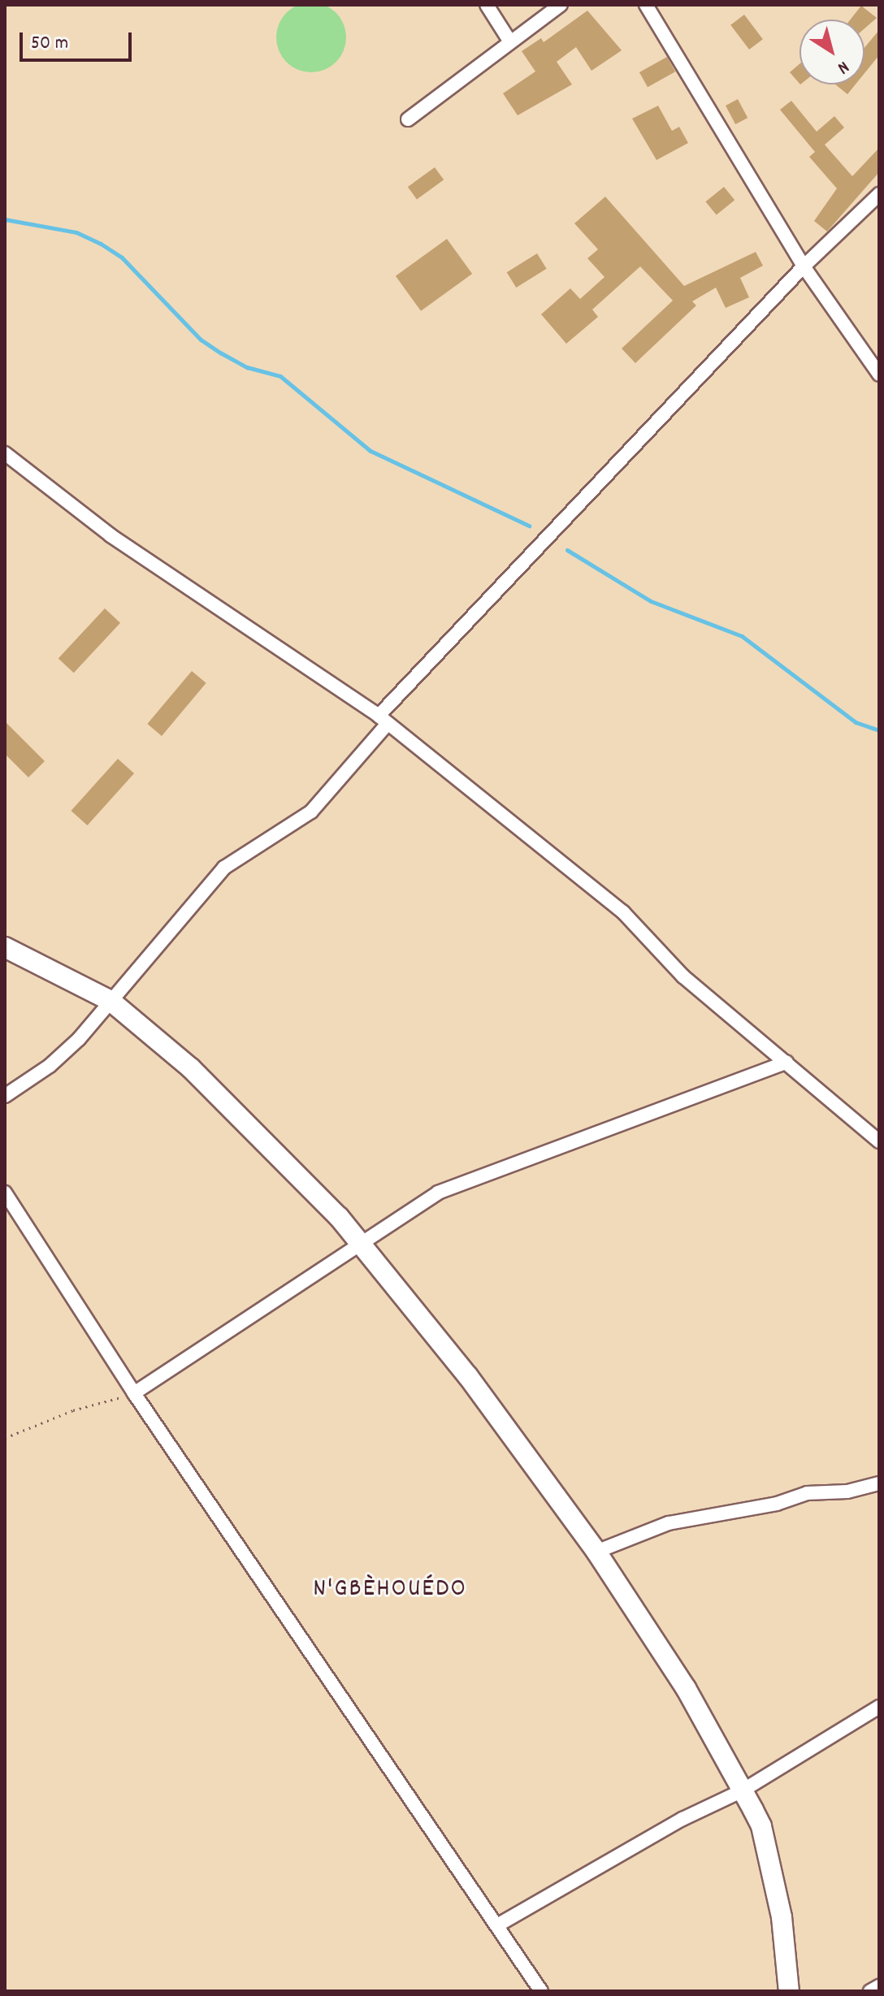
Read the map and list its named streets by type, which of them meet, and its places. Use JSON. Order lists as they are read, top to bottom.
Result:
{
  "districts": ["N'GBÈHOUÉDO"],
  "scale_bar": "50 m",
  "north": "bottom right"
}
